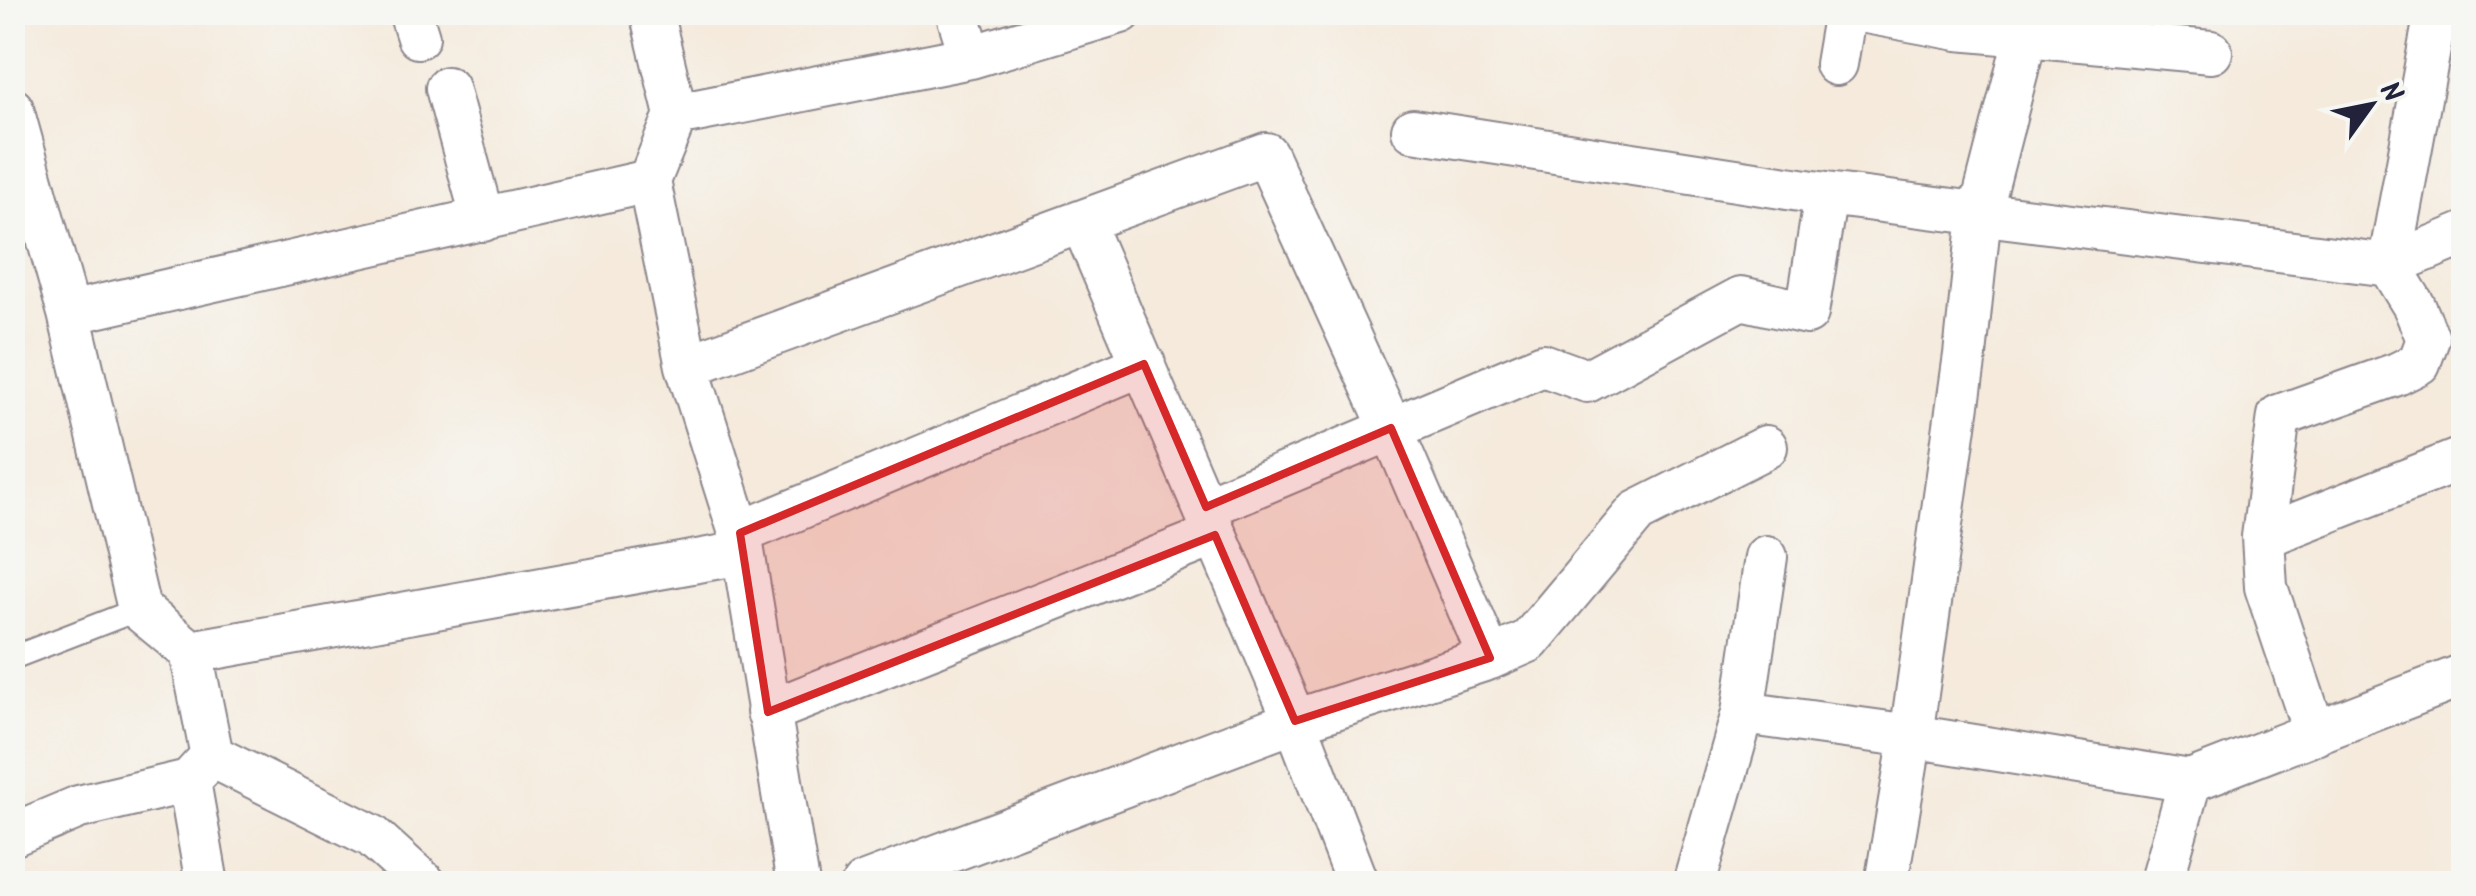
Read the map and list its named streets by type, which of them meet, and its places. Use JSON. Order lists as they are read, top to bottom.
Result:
{
  "north": "top right"
}
